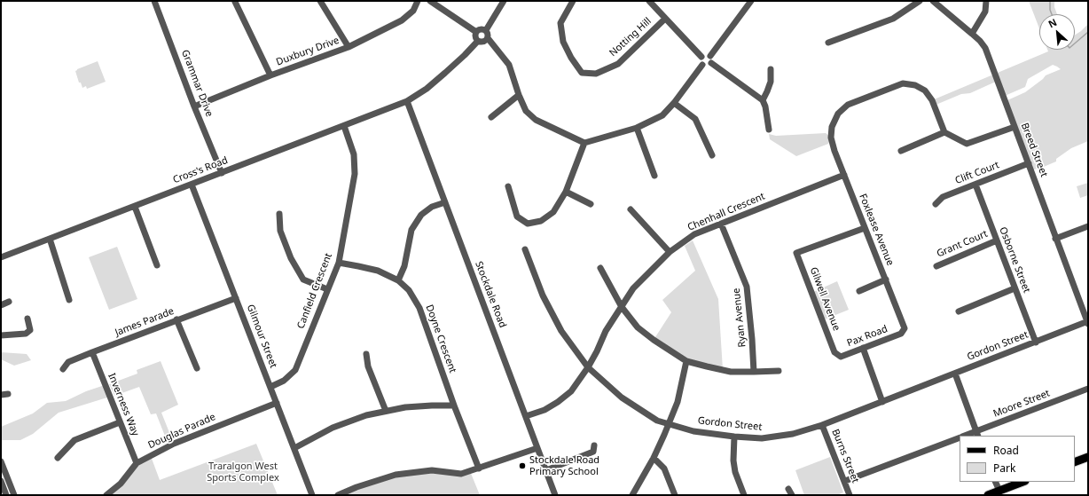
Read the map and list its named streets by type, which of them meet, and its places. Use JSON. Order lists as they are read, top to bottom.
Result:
{
  "streets": {
    "street": [
      "Notting Hill",
      "Duxbury Drive",
      "Grammar Drive",
      "Breed Street",
      "Cross's Road",
      "Clift Court",
      "Chenhall Crescent",
      "Foxlease Avenue",
      "Grant Court",
      "Osborne Street",
      "Canfield Crescent",
      "Stockdale Road",
      "Gilwell Avenue",
      "Ryan Avenue",
      "James Parade",
      "Gilmour Street",
      "Pax Road",
      "Doyne Crescent",
      "Gordon Street",
      "Moore Street",
      "Inverness Way",
      "Douglas Parade",
      "Burns Street"
    ]
  },
  "crossings": [
    ["Duxbury Drive", "Grammar Drive"],
    ["Grammar Drive", "Cross's Road"],
    ["Breed Street", "Clift Court"],
    ["Breed Street", "Gordon Street"],
    ["Cross's Road", "Canfield Crescent"],
    ["Cross's Road", "Stockdale Road"],
    ["Cross's Road", "Gilmour Street"],
    ["Clift Court", "Osborne Street"],
    ["Chenhall Crescent", "Foxlease Avenue"],
    ["Chenhall Crescent", "Stockdale Road"],
    ["Chenhall Crescent", "Ryan Avenue"],
    ["Chenhall Crescent", "Gordon Street"],
    ["Foxlease Avenue", "Gilwell Avenue"],
    ["Foxlease Avenue", "Pax Road"],
    ["Grant Court", "Osborne Street"],
    ["Osborne Street", "Gordon Street"],
    ["Canfield Crescent", "Gilmour Street"],
    ["Canfield Crescent", "Doyne Crescent"],
    ["Gilwell Avenue", "Pax Road"],
    ["James Parade", "Gilmour Street"],
    ["James Parade", "Inverness Way"],
    ["Gilmour Street", "Douglas Parade"],
    ["Gordon Street", "Burns Street"],
    ["Moore Street", "Burns Street"],
    ["Inverness Way", "Douglas Parade"]
  ],
  "parks": ["Traralgon West Sports Complex"],
  "places": ["Stockdale Road Primary School"],
  "legend": ["Road", "Park"],
  "north": "top left"
}
